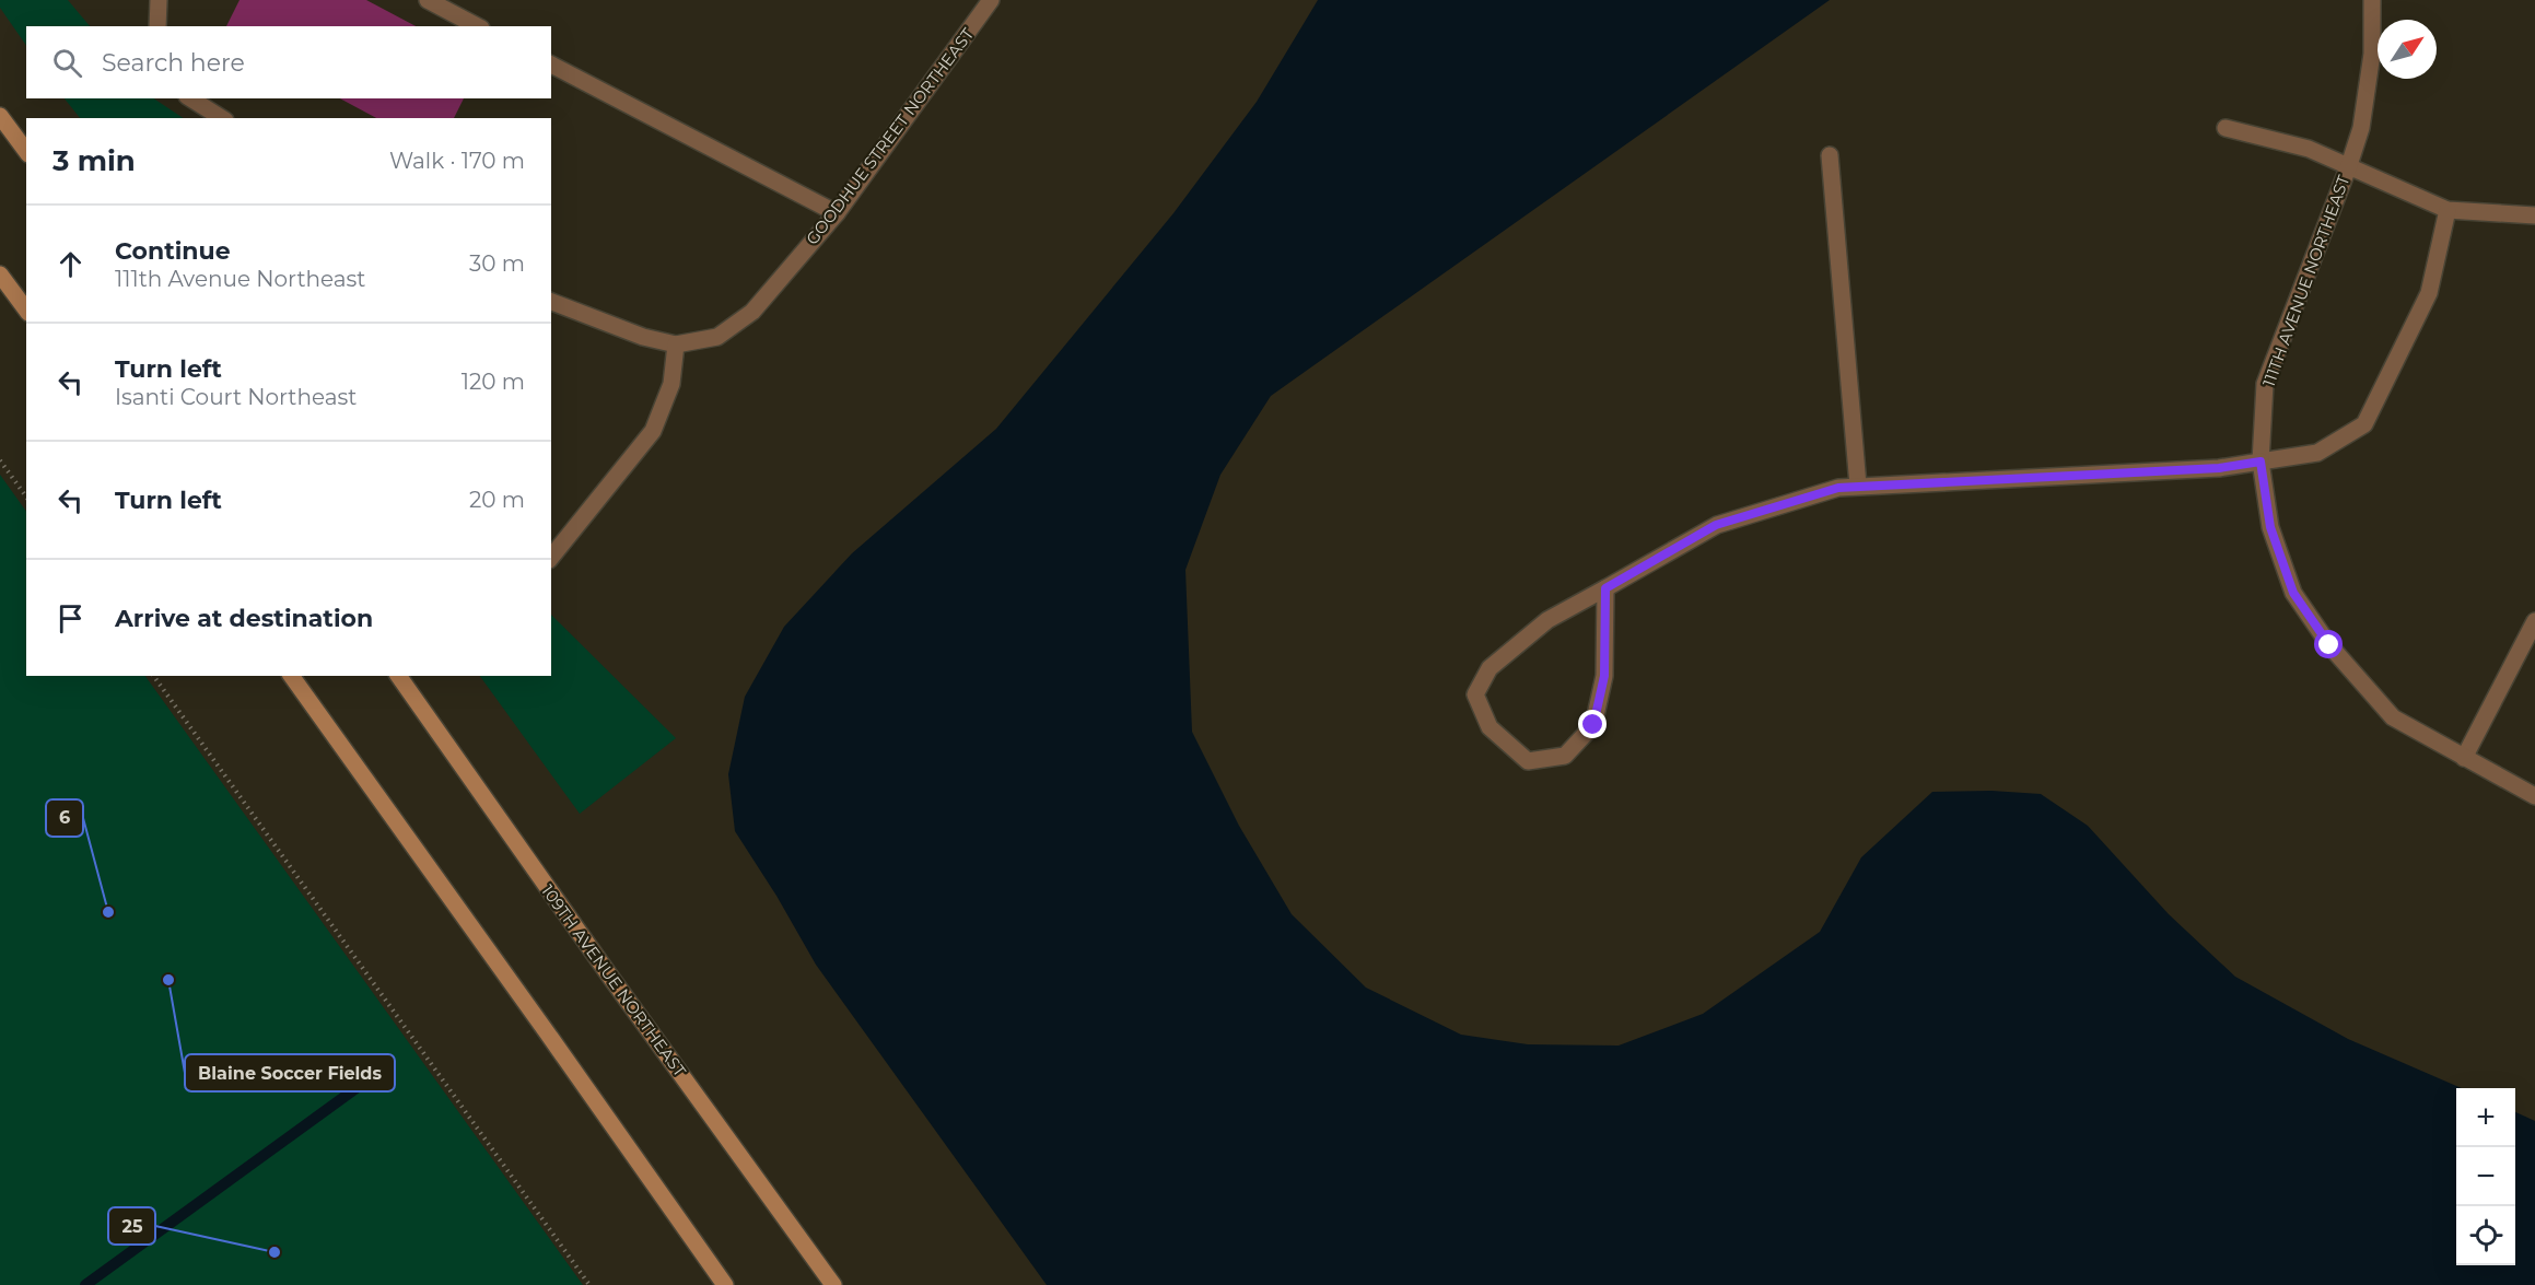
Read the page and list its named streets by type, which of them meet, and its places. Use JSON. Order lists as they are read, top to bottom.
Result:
{
  "streets": {
    "main road": ["109TH AVENUE NORTHEAST"],
    "street": ["GOODHUE STREET NORTHEAST", "111TH AVENUE NORTHEAST"]
  },
  "places": ["6", "Blaine Soccer Fields", "25"],
  "north": "top right",
  "page": {
    "search": "Search here",
    "heading": ["3 min", "Walk · 170 m"],
    "list": [
      ["Continue", "111th Avenue Northeast", "30 m"],
      ["Turn left", "Isanti Court Northeast", "120 m"],
      ["Turn left", "20 m"],
      "Arrive at destination"
    ],
    "map_buttons": ["+", "−"]
  }
}
